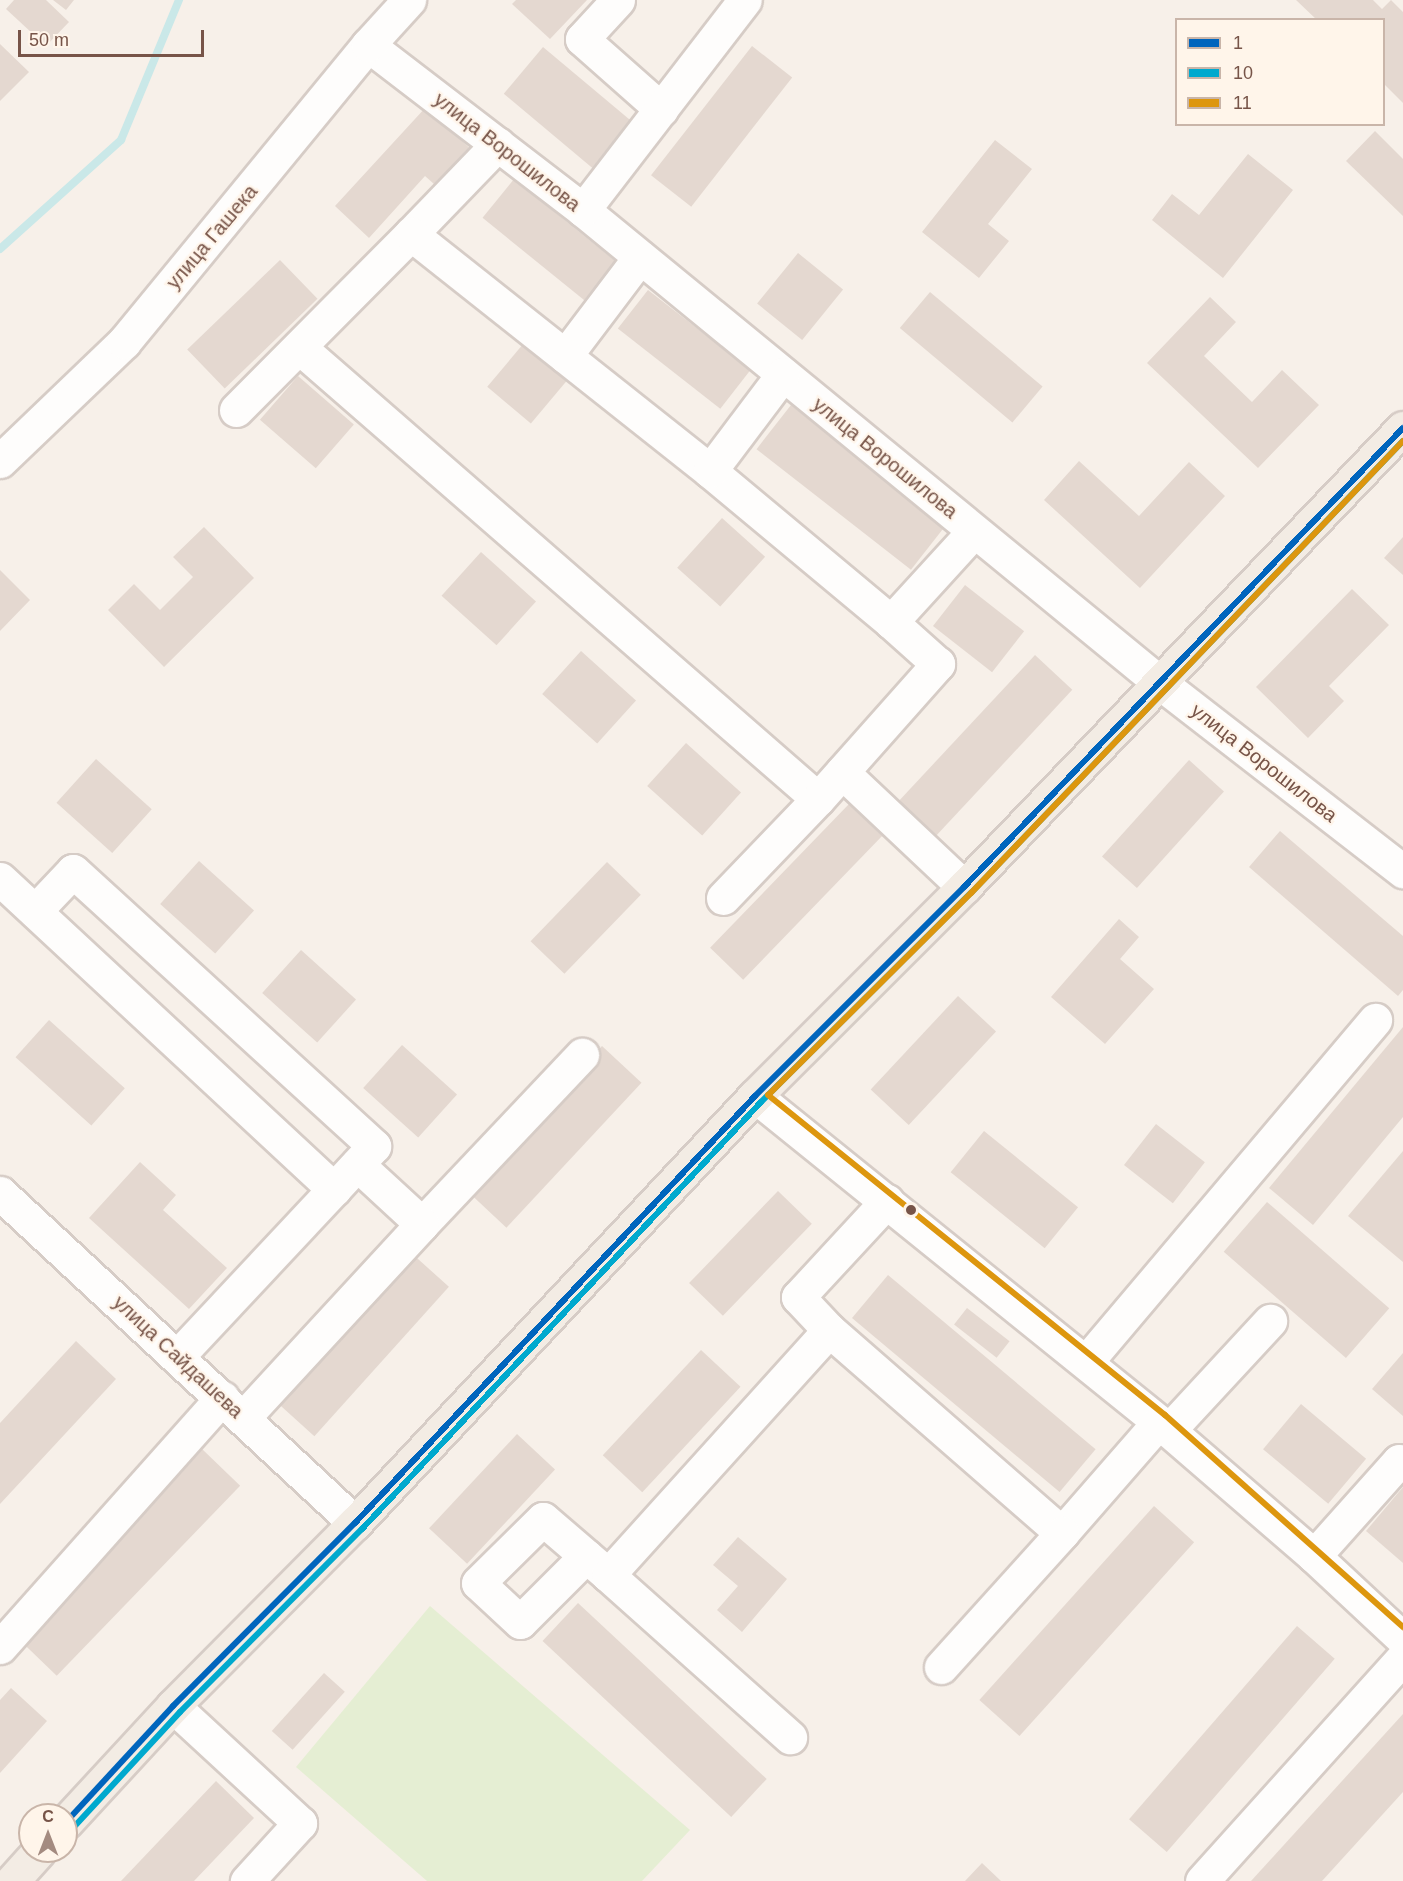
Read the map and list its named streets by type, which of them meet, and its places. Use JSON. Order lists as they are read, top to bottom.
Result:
{
  "streets": {
    "street": ["улица Ворошилова", "улица Гашека", "улица Сайдашева"]
  },
  "crossings": [
    ["улица Ворошилова", "улица Гашека"]
  ],
  "lines": ["transit line 1", "transit line 10", "transit line 11"],
  "legend": ["1", "10", "11"],
  "scale_bar": "50 m",
  "north": "top"
}
